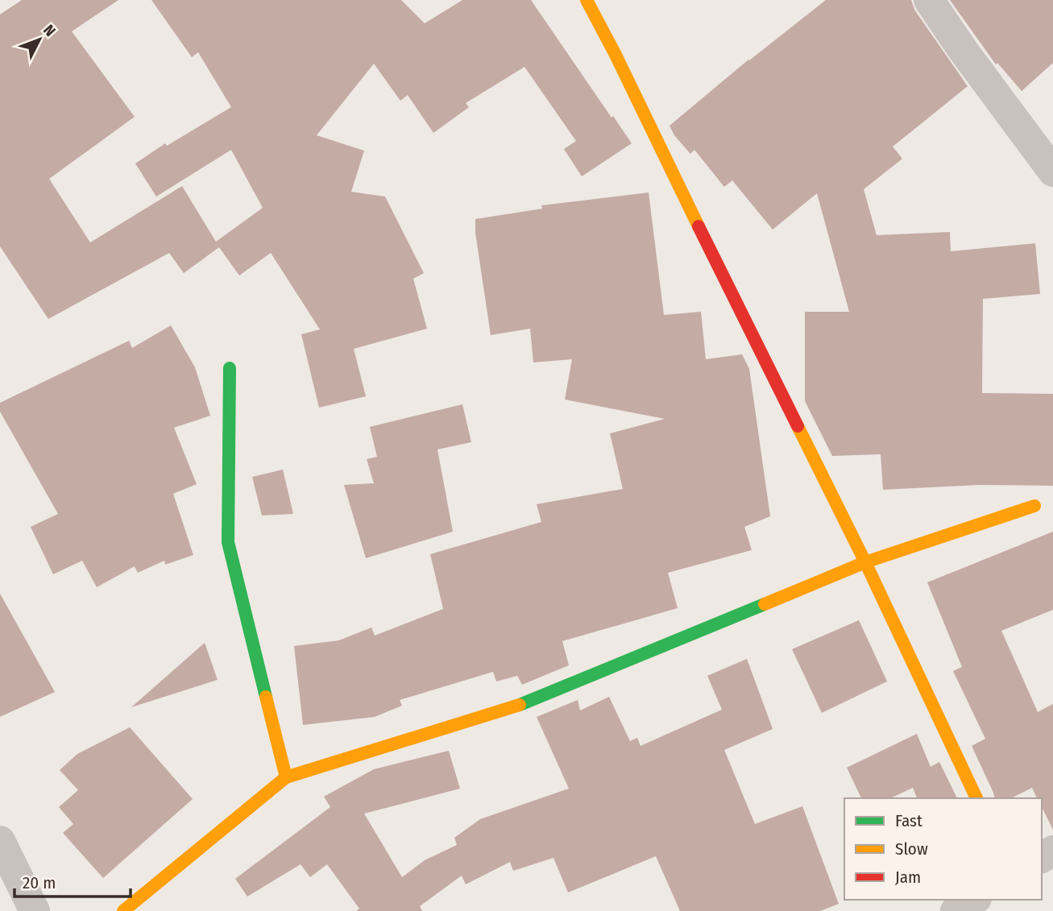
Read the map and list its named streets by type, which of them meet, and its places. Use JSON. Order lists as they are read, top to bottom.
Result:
{
  "legend": ["Fast", "Slow", "Jam"],
  "scale_bar": "20 m",
  "north": "top right"
}
